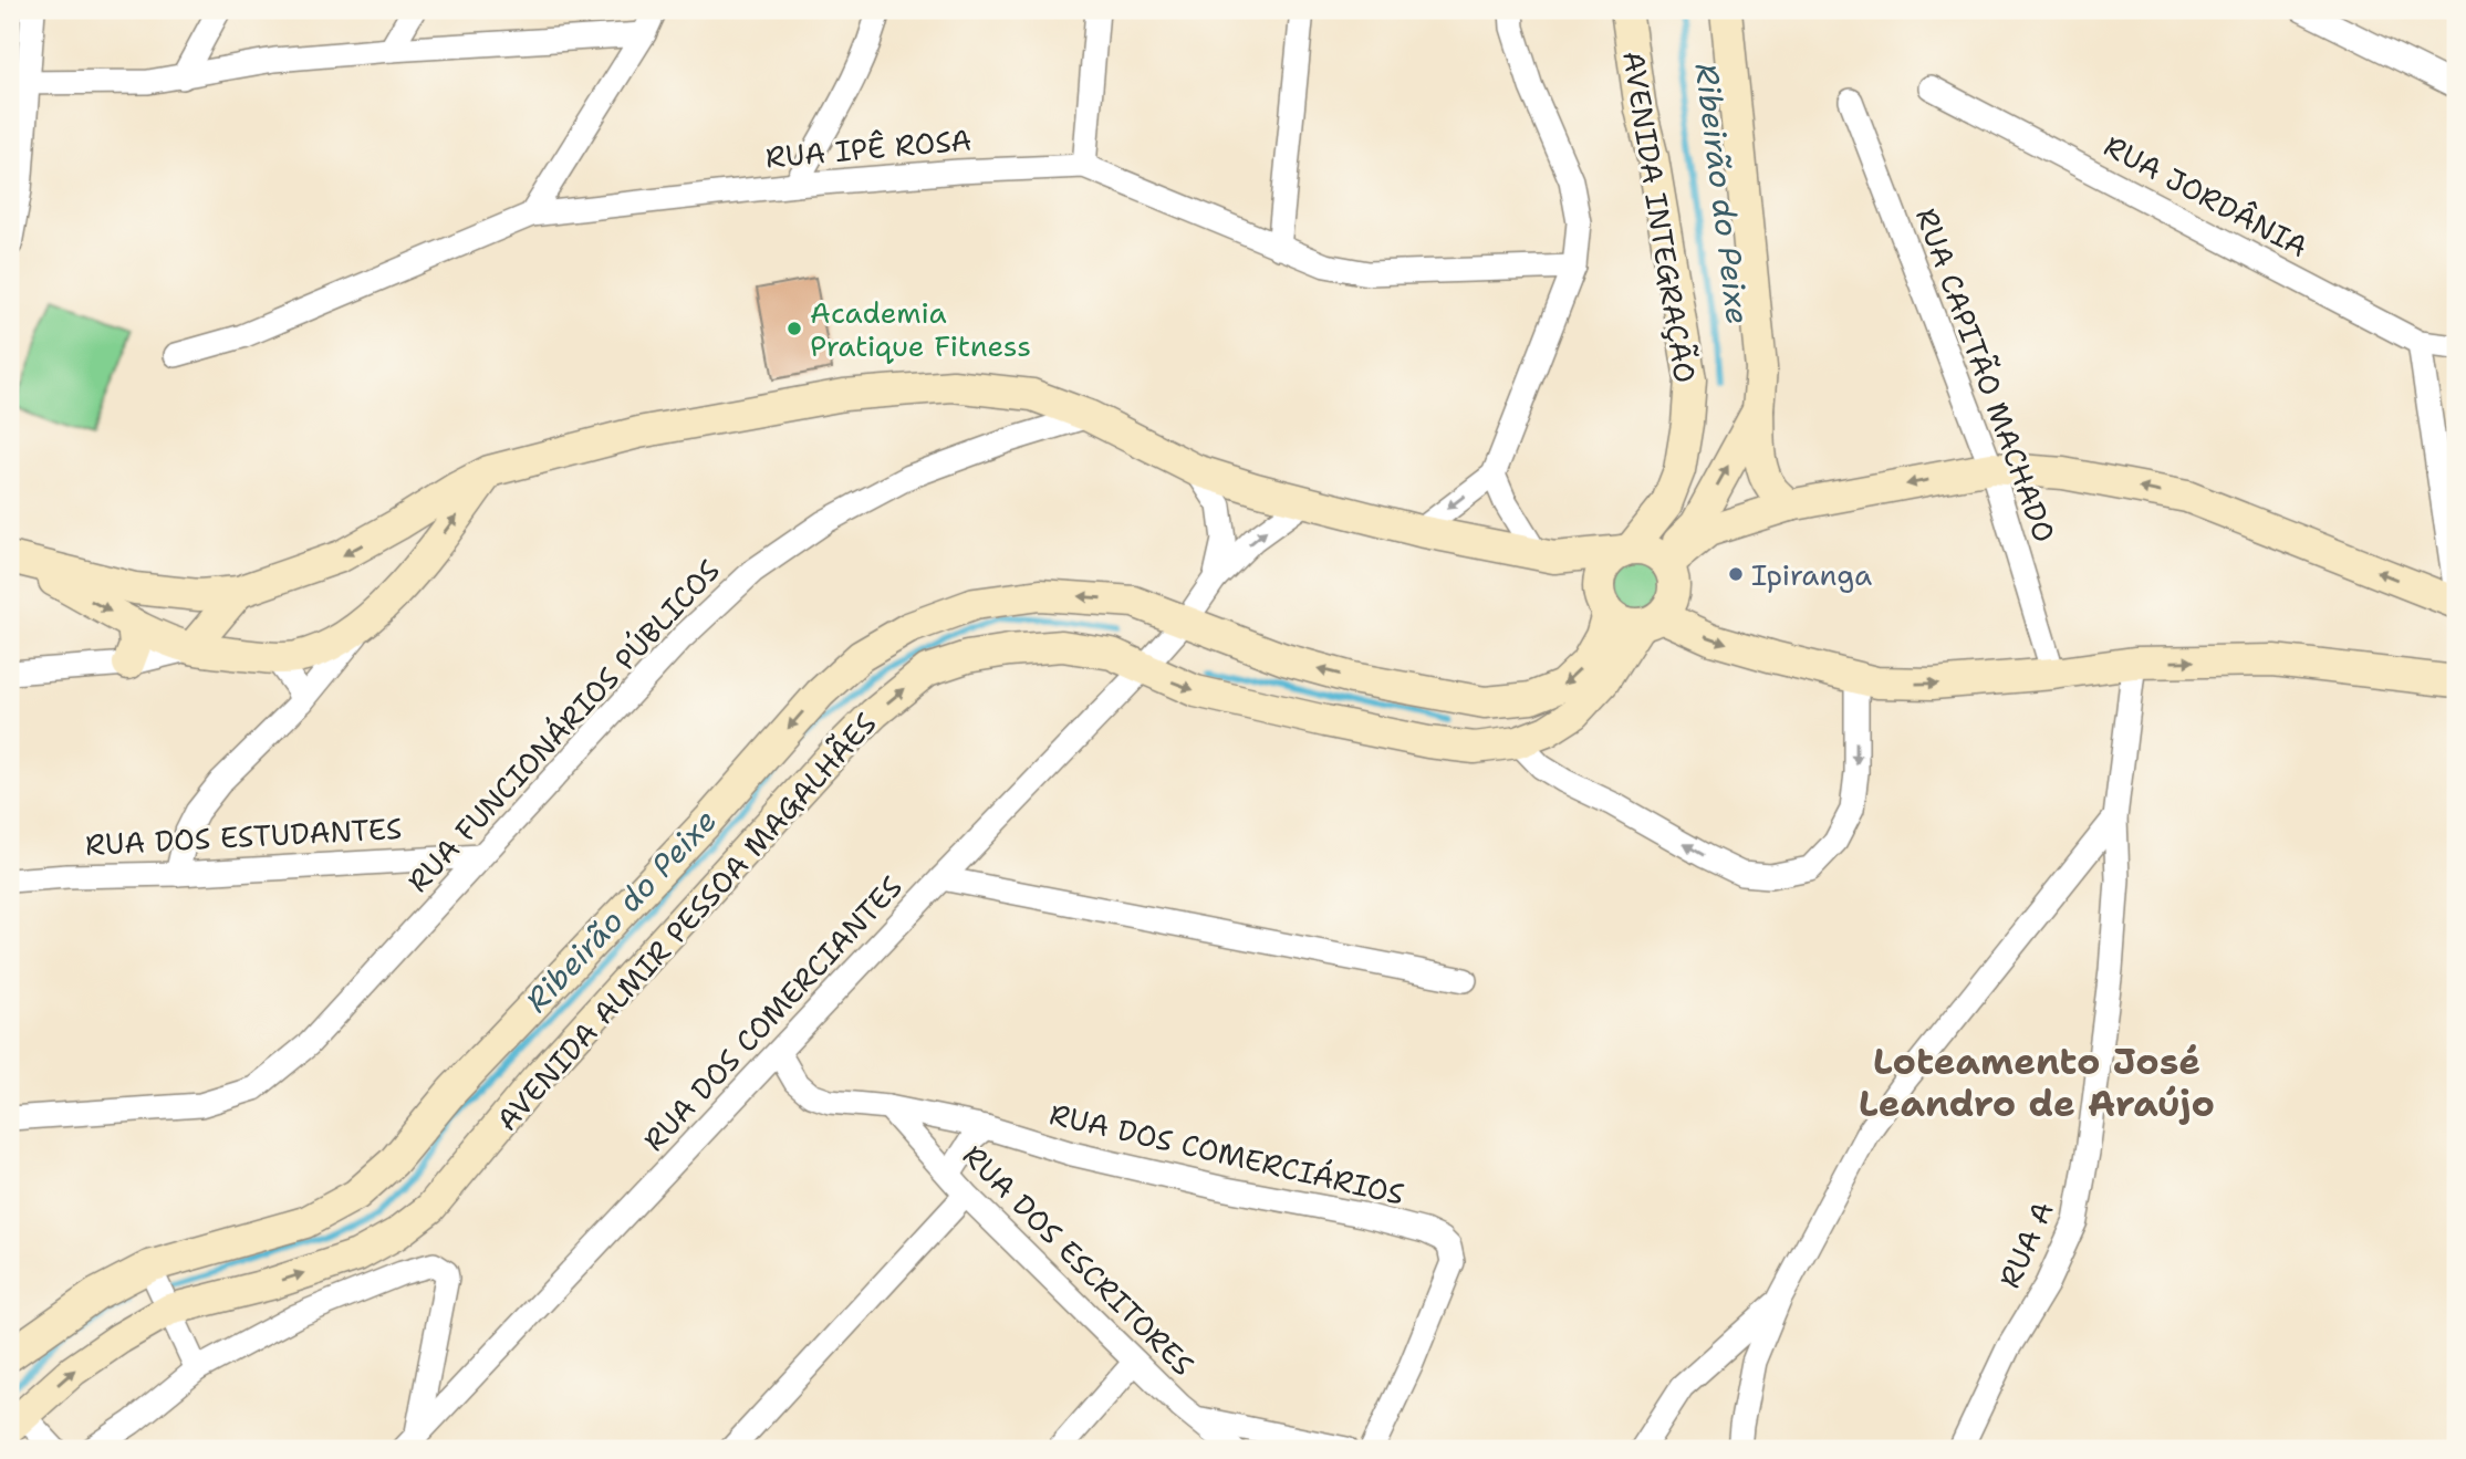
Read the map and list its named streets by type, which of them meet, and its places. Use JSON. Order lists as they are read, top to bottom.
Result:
{
  "streets": {
    "street": [
      "RUA IPÊ ROSA",
      "RUA JORDÂNIA",
      "AVENIDA INTEGRAÇÃO",
      "RUA CAPITÃO MACHADO",
      "RUA FUNCIONÁRIOS PÚBLICOS",
      "RUA DOS ESTUDANTES",
      "AVENIDA ALMIR PESSOA MAGALHÃES",
      "RUA DOS COMERCIANTES",
      "RUA DOS COMERCIÁRIOS",
      "RUA A",
      "RUA DOS ESCRITORES"
    ]
  },
  "crossings": [
    ["AVENIDA INTEGRAÇÃO", "AVENIDA ALMIR PESSOA MAGALHÃES"],
    ["RUA FUNCIONÁRIOS PÚBLICOS", "RUA DOS ESTUDANTES"],
    ["AVENIDA ALMIR PESSOA MAGALHÃES", "RUA DOS COMERCIANTES"],
    ["RUA DOS COMERCIANTES", "RUA DOS COMERCIÁRIOS"],
    ["RUA DOS COMERCIÁRIOS", "RUA DOS ESCRITORES"]
  ],
  "districts": ["Loteamento José Leandro de Araújo"],
  "water": ["Ribeirão do Peixe"],
  "places": ["Academia Pratique Fitness", "Ipiranga"]
}
